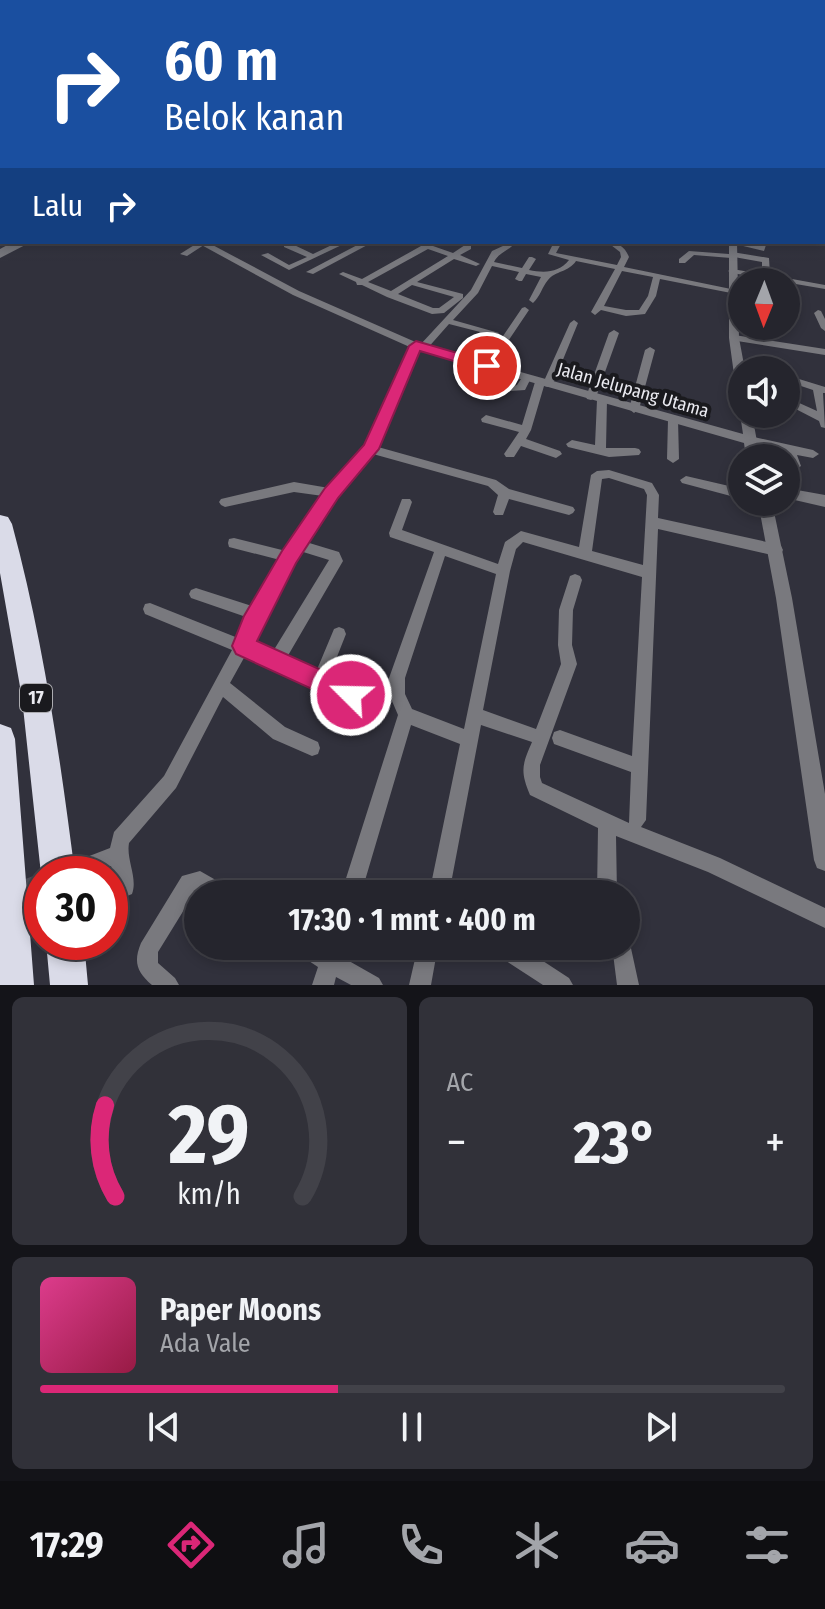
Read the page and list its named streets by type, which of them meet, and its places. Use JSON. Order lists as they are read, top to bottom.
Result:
{
  "streets": {
    "highway": ["17"],
    "street": ["Jalan Jelupang Utama"]
  },
  "north": "bottom",
  "page": {
    "turn": ["60 m", "Belok kanan"],
    "then": "Lalu",
    "limit": "30",
    "trip": "17:30 · 1 mnt · 400 m",
    "tile": "AC",
    "heat": ["−", "23°", "+"],
    "song": ["Paper Moons", "Ada Vale"],
    "tabs": "17:29",
    "gauge": ["29", "km/h"]
  }
}
